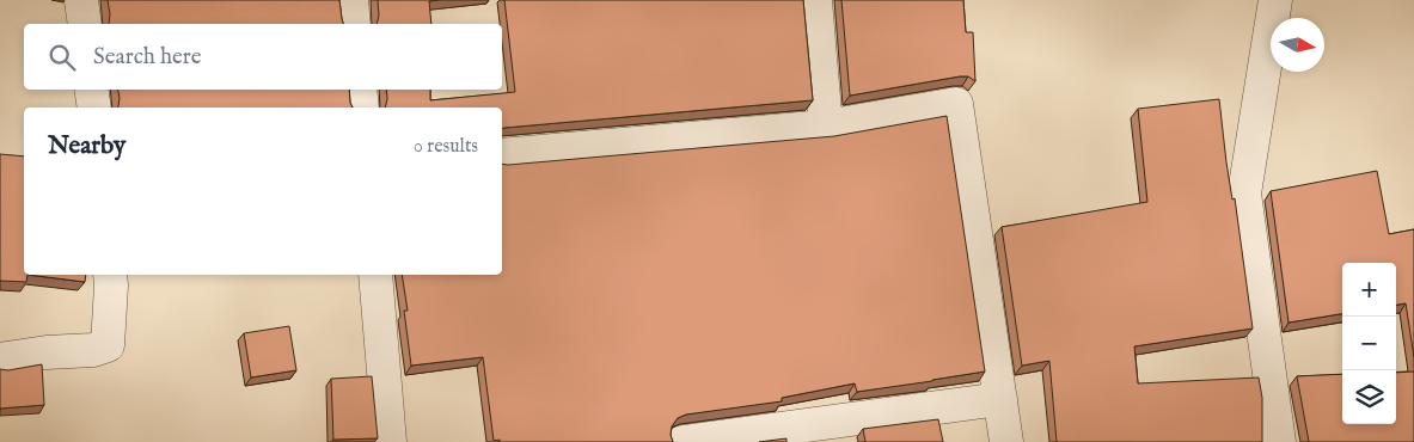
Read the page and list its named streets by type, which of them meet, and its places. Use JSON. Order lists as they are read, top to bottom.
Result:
{
  "north": "right",
  "page": {
    "search": "Search here",
    "heading": ["Nearby", "0 results"],
    "map_buttons": ["+", "−"]
  }
}
